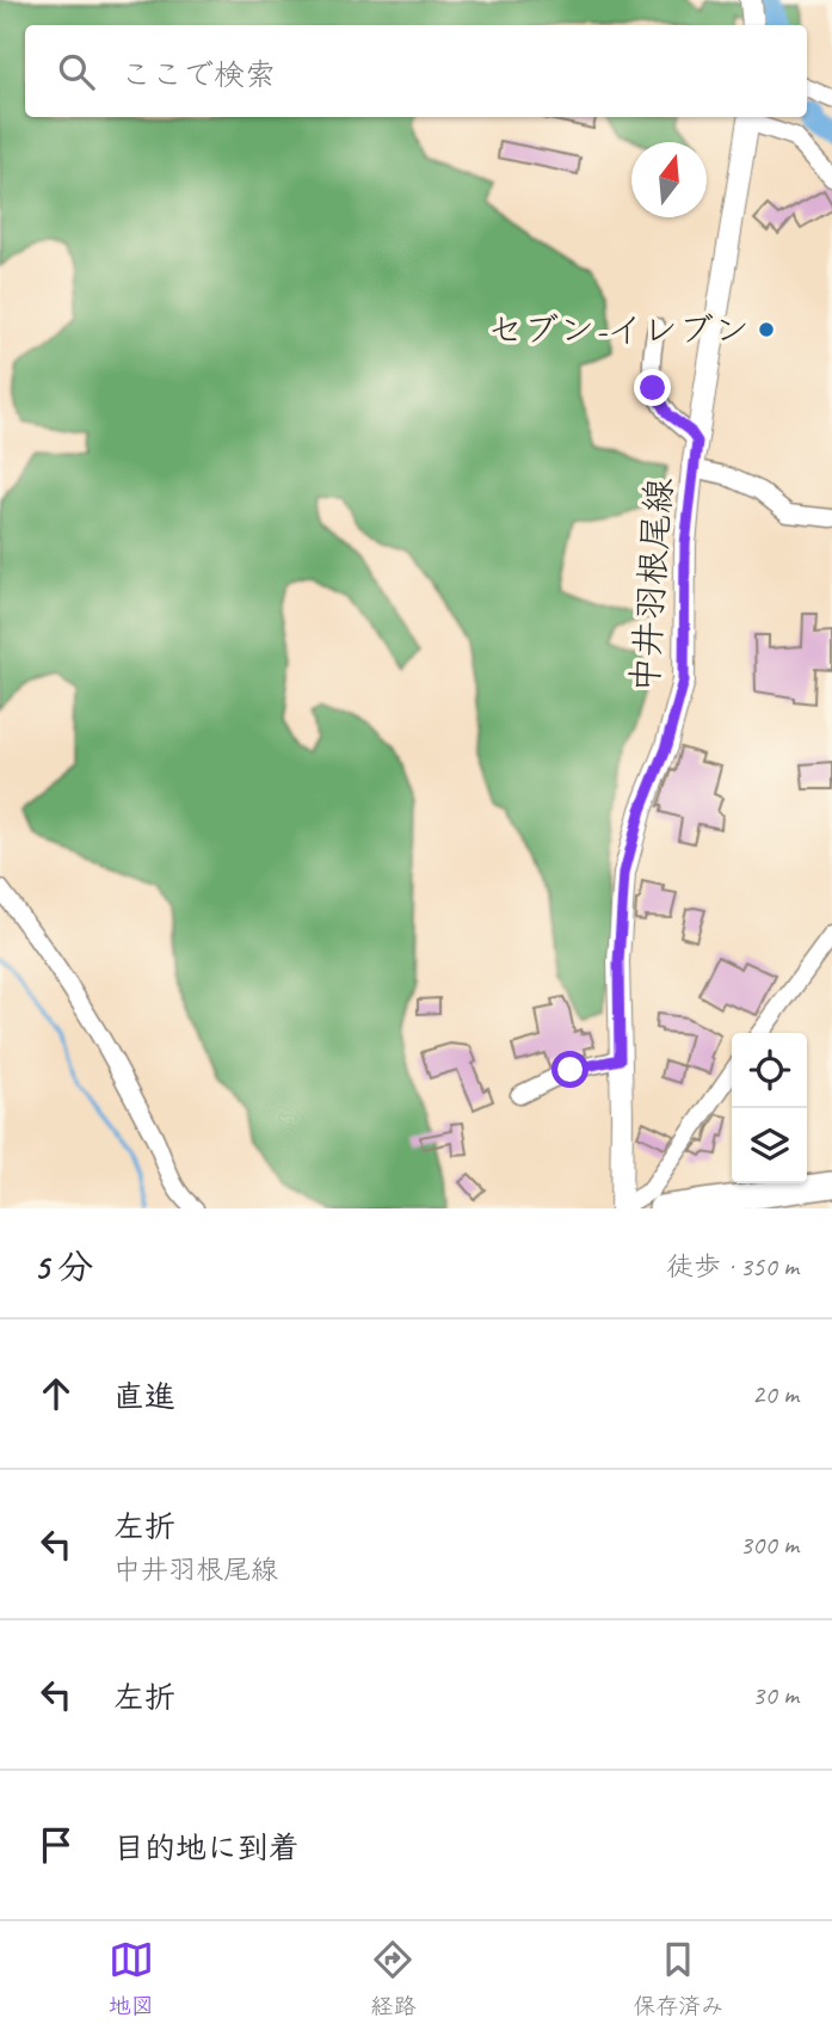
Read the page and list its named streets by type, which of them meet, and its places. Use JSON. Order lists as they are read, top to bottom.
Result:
{
  "streets": {
    "main road": ["中井羽根尾線"]
  },
  "places": ["セブン-イレブン"],
  "north": "top",
  "page": {
    "search": "ここで検索",
    "heading": ["5 分", "徒歩 · 350 m"],
    "list": [
      ["直進", "20 m"],
      ["左折", "中井羽根尾線", "300 m"],
      ["左折", "30 m"],
      "目的地に到着"
    ],
    "nav": ["地図", "経路", "保存済み"]
  }
}
